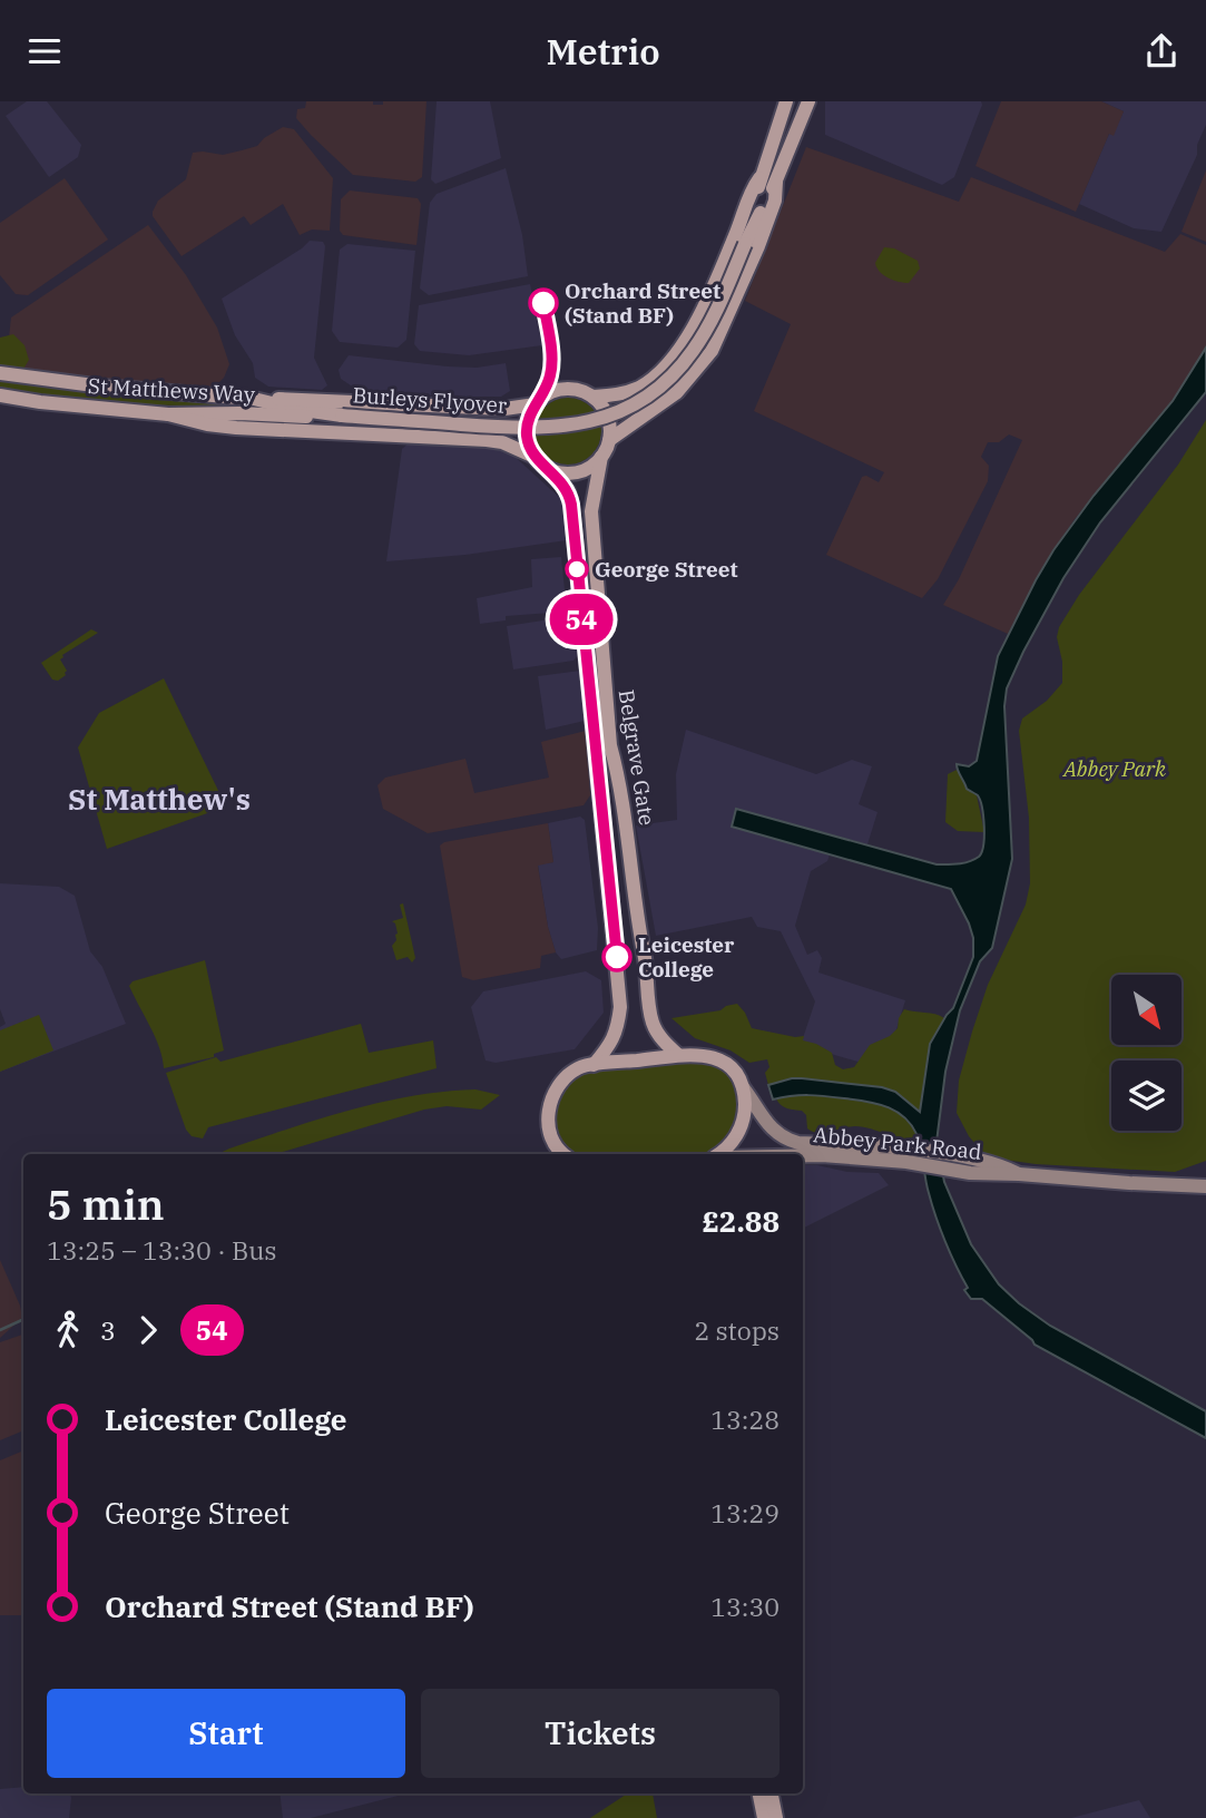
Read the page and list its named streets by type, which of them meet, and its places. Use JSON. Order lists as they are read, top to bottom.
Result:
{
  "streets": {
    "main road": [
      "St Matthews Way",
      "Burleys Flyover",
      "Belgrave Gate",
      "Abbey Park Road"
    ]
  },
  "crossings": [
    ["St Matthews Way", "Burleys Flyover"]
  ],
  "districts": ["St Matthew's"],
  "parks": ["Abbey Park"],
  "places": ["Orchard Street (Stand BF)", "George Street", "Leicester College"],
  "lines": ["bus line 54"],
  "north": "bottom right",
  "page": {
    "header": "Metrio",
    "on_map": "54",
    "heading": ["5 min", "13:25 – 13:30 · Bus", "£2.88"],
    "legs": ["3", "54", "2 stops"],
    "list": [
      {
        "name": "Leicester College",
        "value": "13:28"
      },
      {
        "name": "George Street",
        "value": "13:29"
      },
      {
        "name": "Orchard Street (Stand BF)",
        "value": "13:30"
      }
    ],
    "buttons": ["Start", "Tickets"]
  }
}
